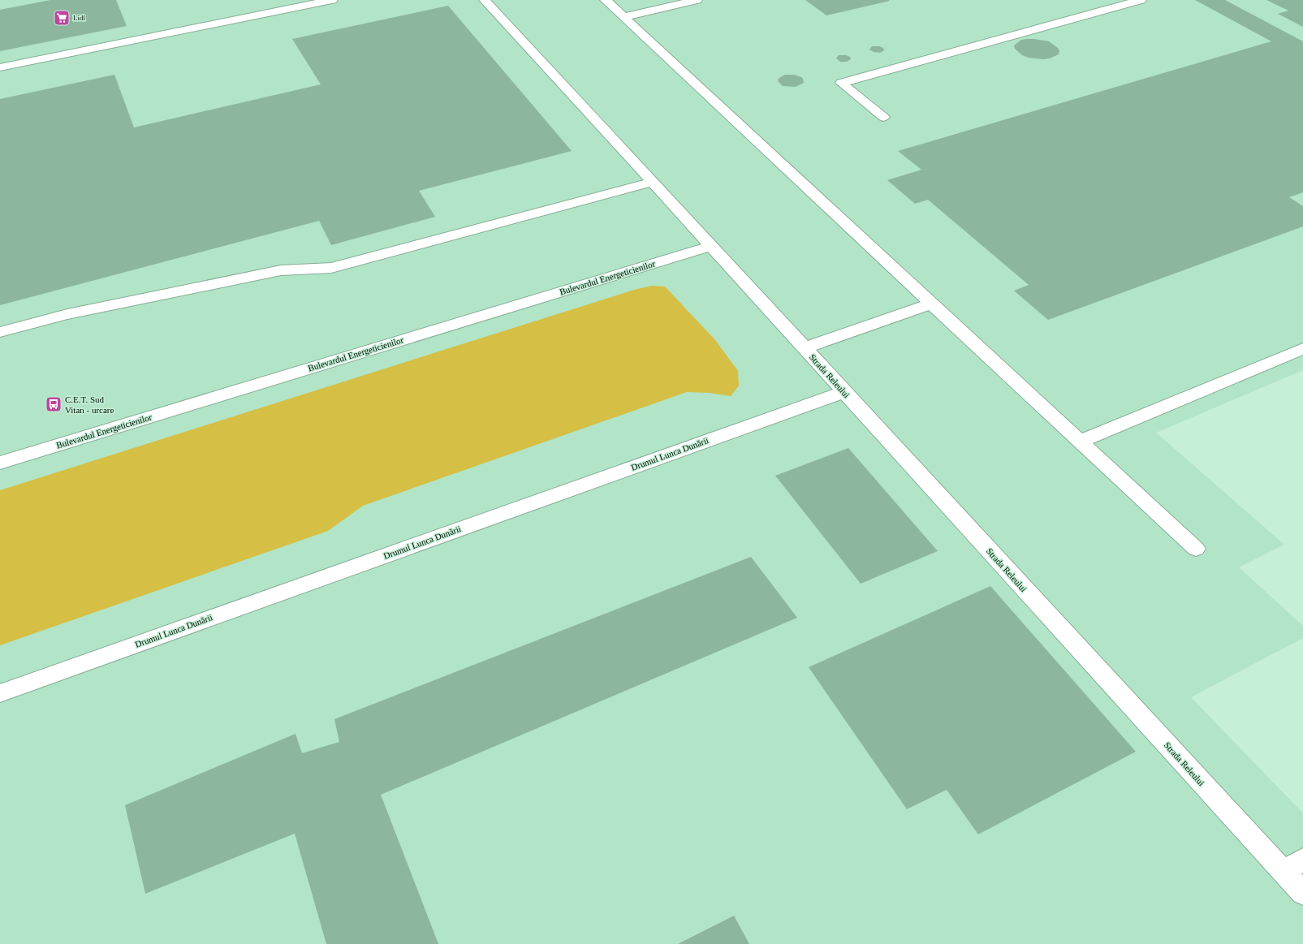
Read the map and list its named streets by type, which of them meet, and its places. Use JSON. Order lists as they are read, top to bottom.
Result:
{
  "streets": {
    "street": ["Bulevardul Energeticienilor", "Strada Releului", "Drumul Lunca Dunării"]
  },
  "crossings": [
    ["Bulevardul Energeticienilor", "Strada Releului"],
    ["Strada Releului", "Drumul Lunca Dunării"]
  ],
  "places": {
    "supermarket": ["Lidl"],
    "bus stop": ["C.E.T. Sud Vitan - urcare"]
  }
}
